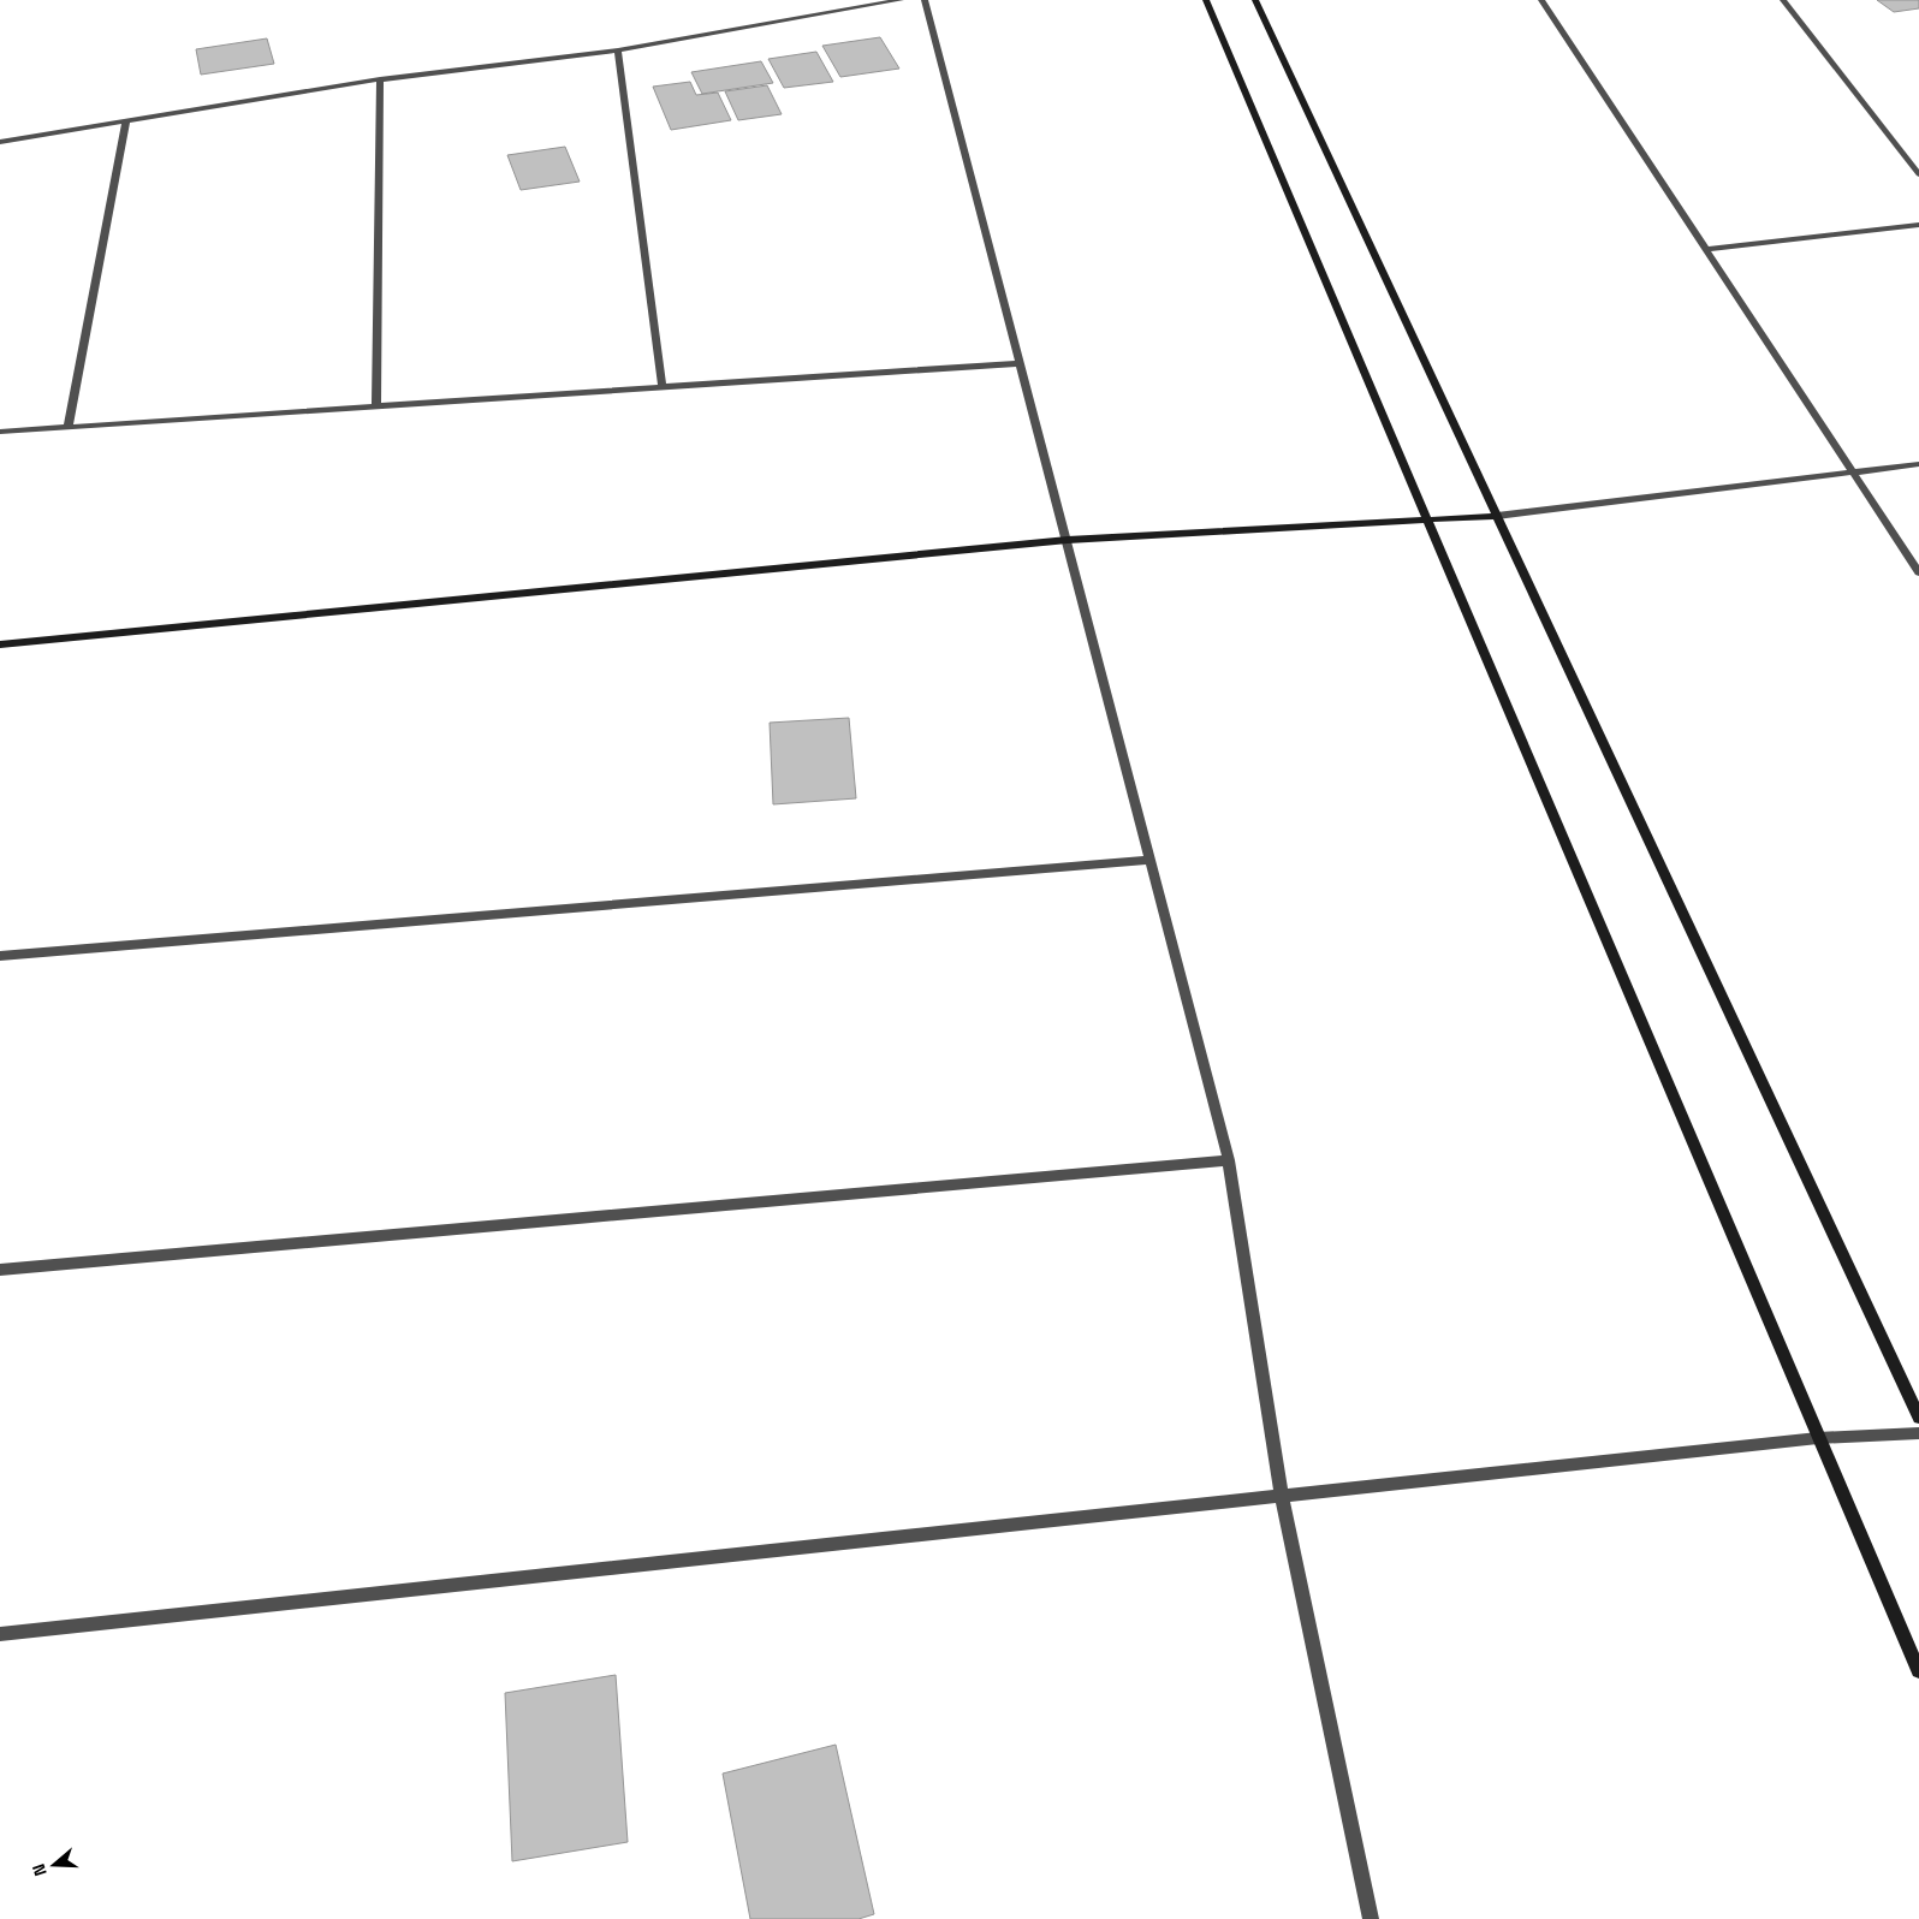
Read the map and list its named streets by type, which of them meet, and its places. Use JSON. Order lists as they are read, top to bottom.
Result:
{
  "north": "left"
}
